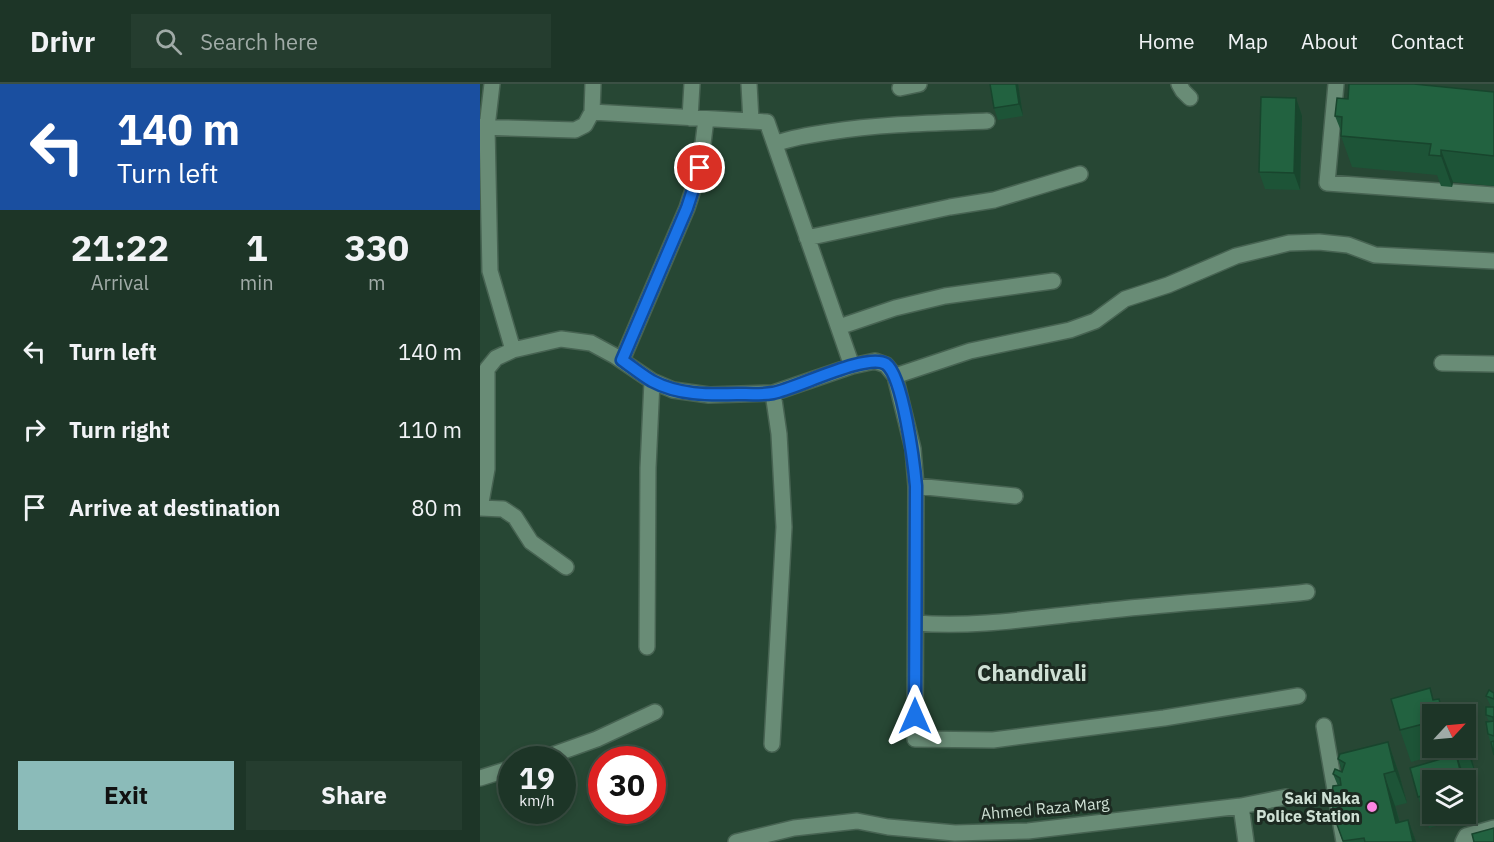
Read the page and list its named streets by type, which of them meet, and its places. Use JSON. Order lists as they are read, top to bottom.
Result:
{
  "streets": {
    "street": ["Ahmed Raza Marg"]
  },
  "districts": ["Chandivali"],
  "places": ["Saki Naka Police Station"],
  "north": "top right",
  "page": {
    "header": "Drivr",
    "search": "Search here",
    "nav": [
      "Home",
      "Map",
      "About",
      "Contact"
    ],
    "turn": ["140 m", "Turn left"],
    "eta": [
      "21:22",
      "Arrival",
      "1",
      "min",
      "330",
      "m"
    ],
    "list": [
      {
        "name": "Turn left",
        "value": "140 m"
      },
      {
        "name": "Turn right",
        "value": "110 m"
      },
      {
        "name": "Arrive at destination",
        "value": "80 m"
      }
    ],
    "speed": "19 km/h",
    "limit": "30",
    "buttons": ["Exit", "Share"]
  }
}
